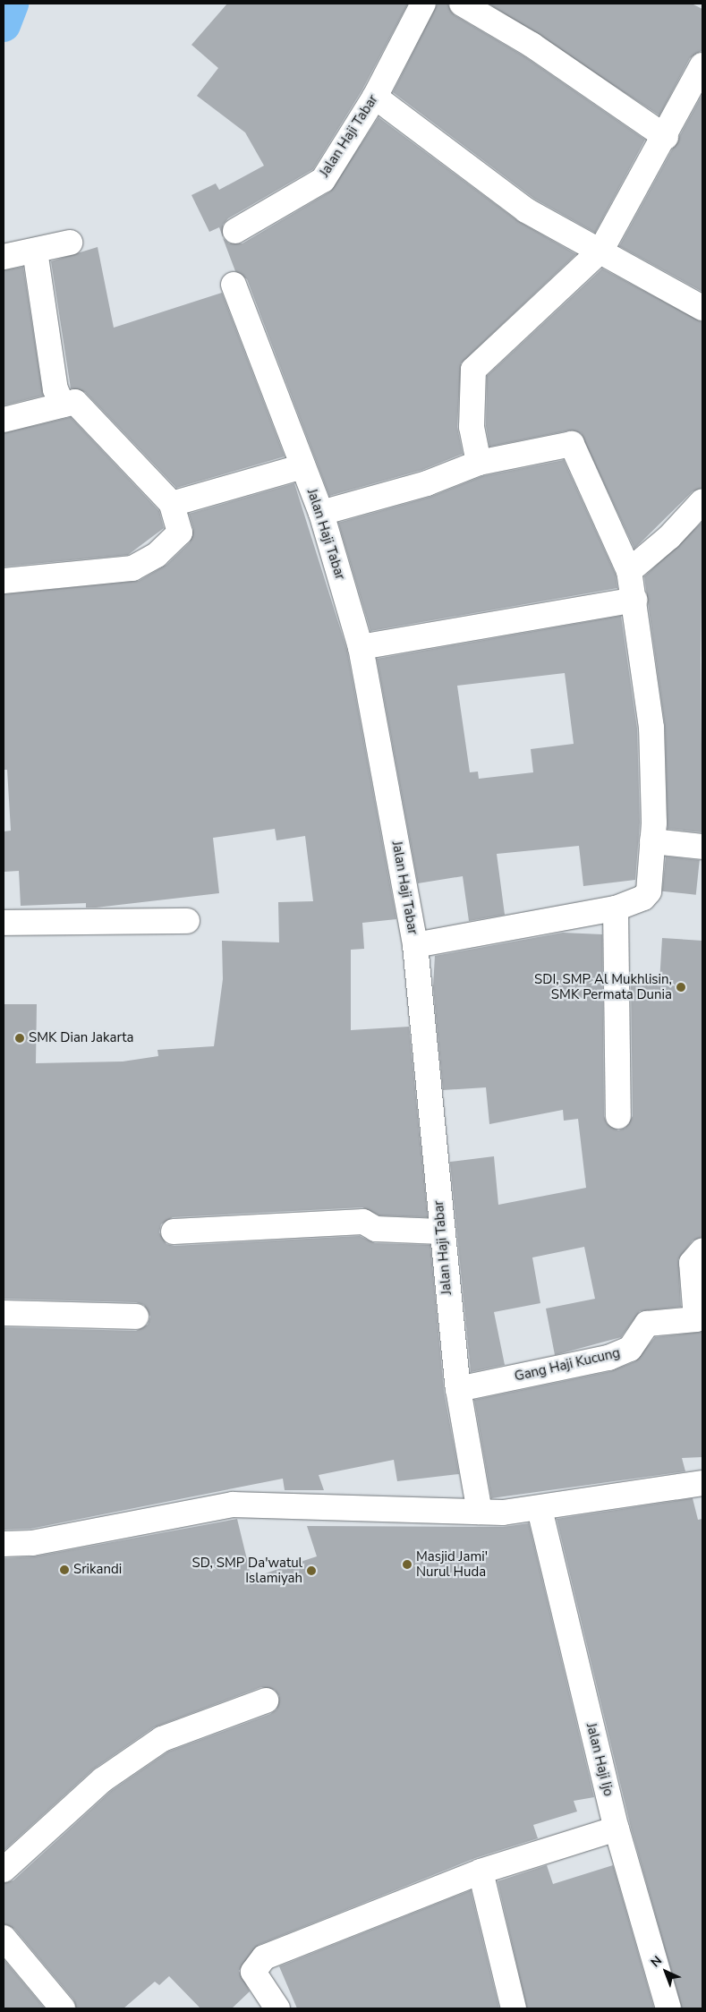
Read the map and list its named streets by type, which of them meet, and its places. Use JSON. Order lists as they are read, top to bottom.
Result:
{
  "streets": {
    "street": ["Jalan Haji Tabar", "Gang Haji Kucung", "Jalan Haji Ijo"]
  },
  "crossings": [
    ["Jalan Haji Tabar", "Gang Haji Kucung"]
  ],
  "places": [
    "SDI, SMP Al Mukhlisin, SMK Permata Dunia",
    "SMK Dian Jakarta",
    "Masjid Jami' Nurul Huda",
    "Srikandi",
    "SD, SMP Da'watul Islamiyah"
  ],
  "north": "top left"
}
